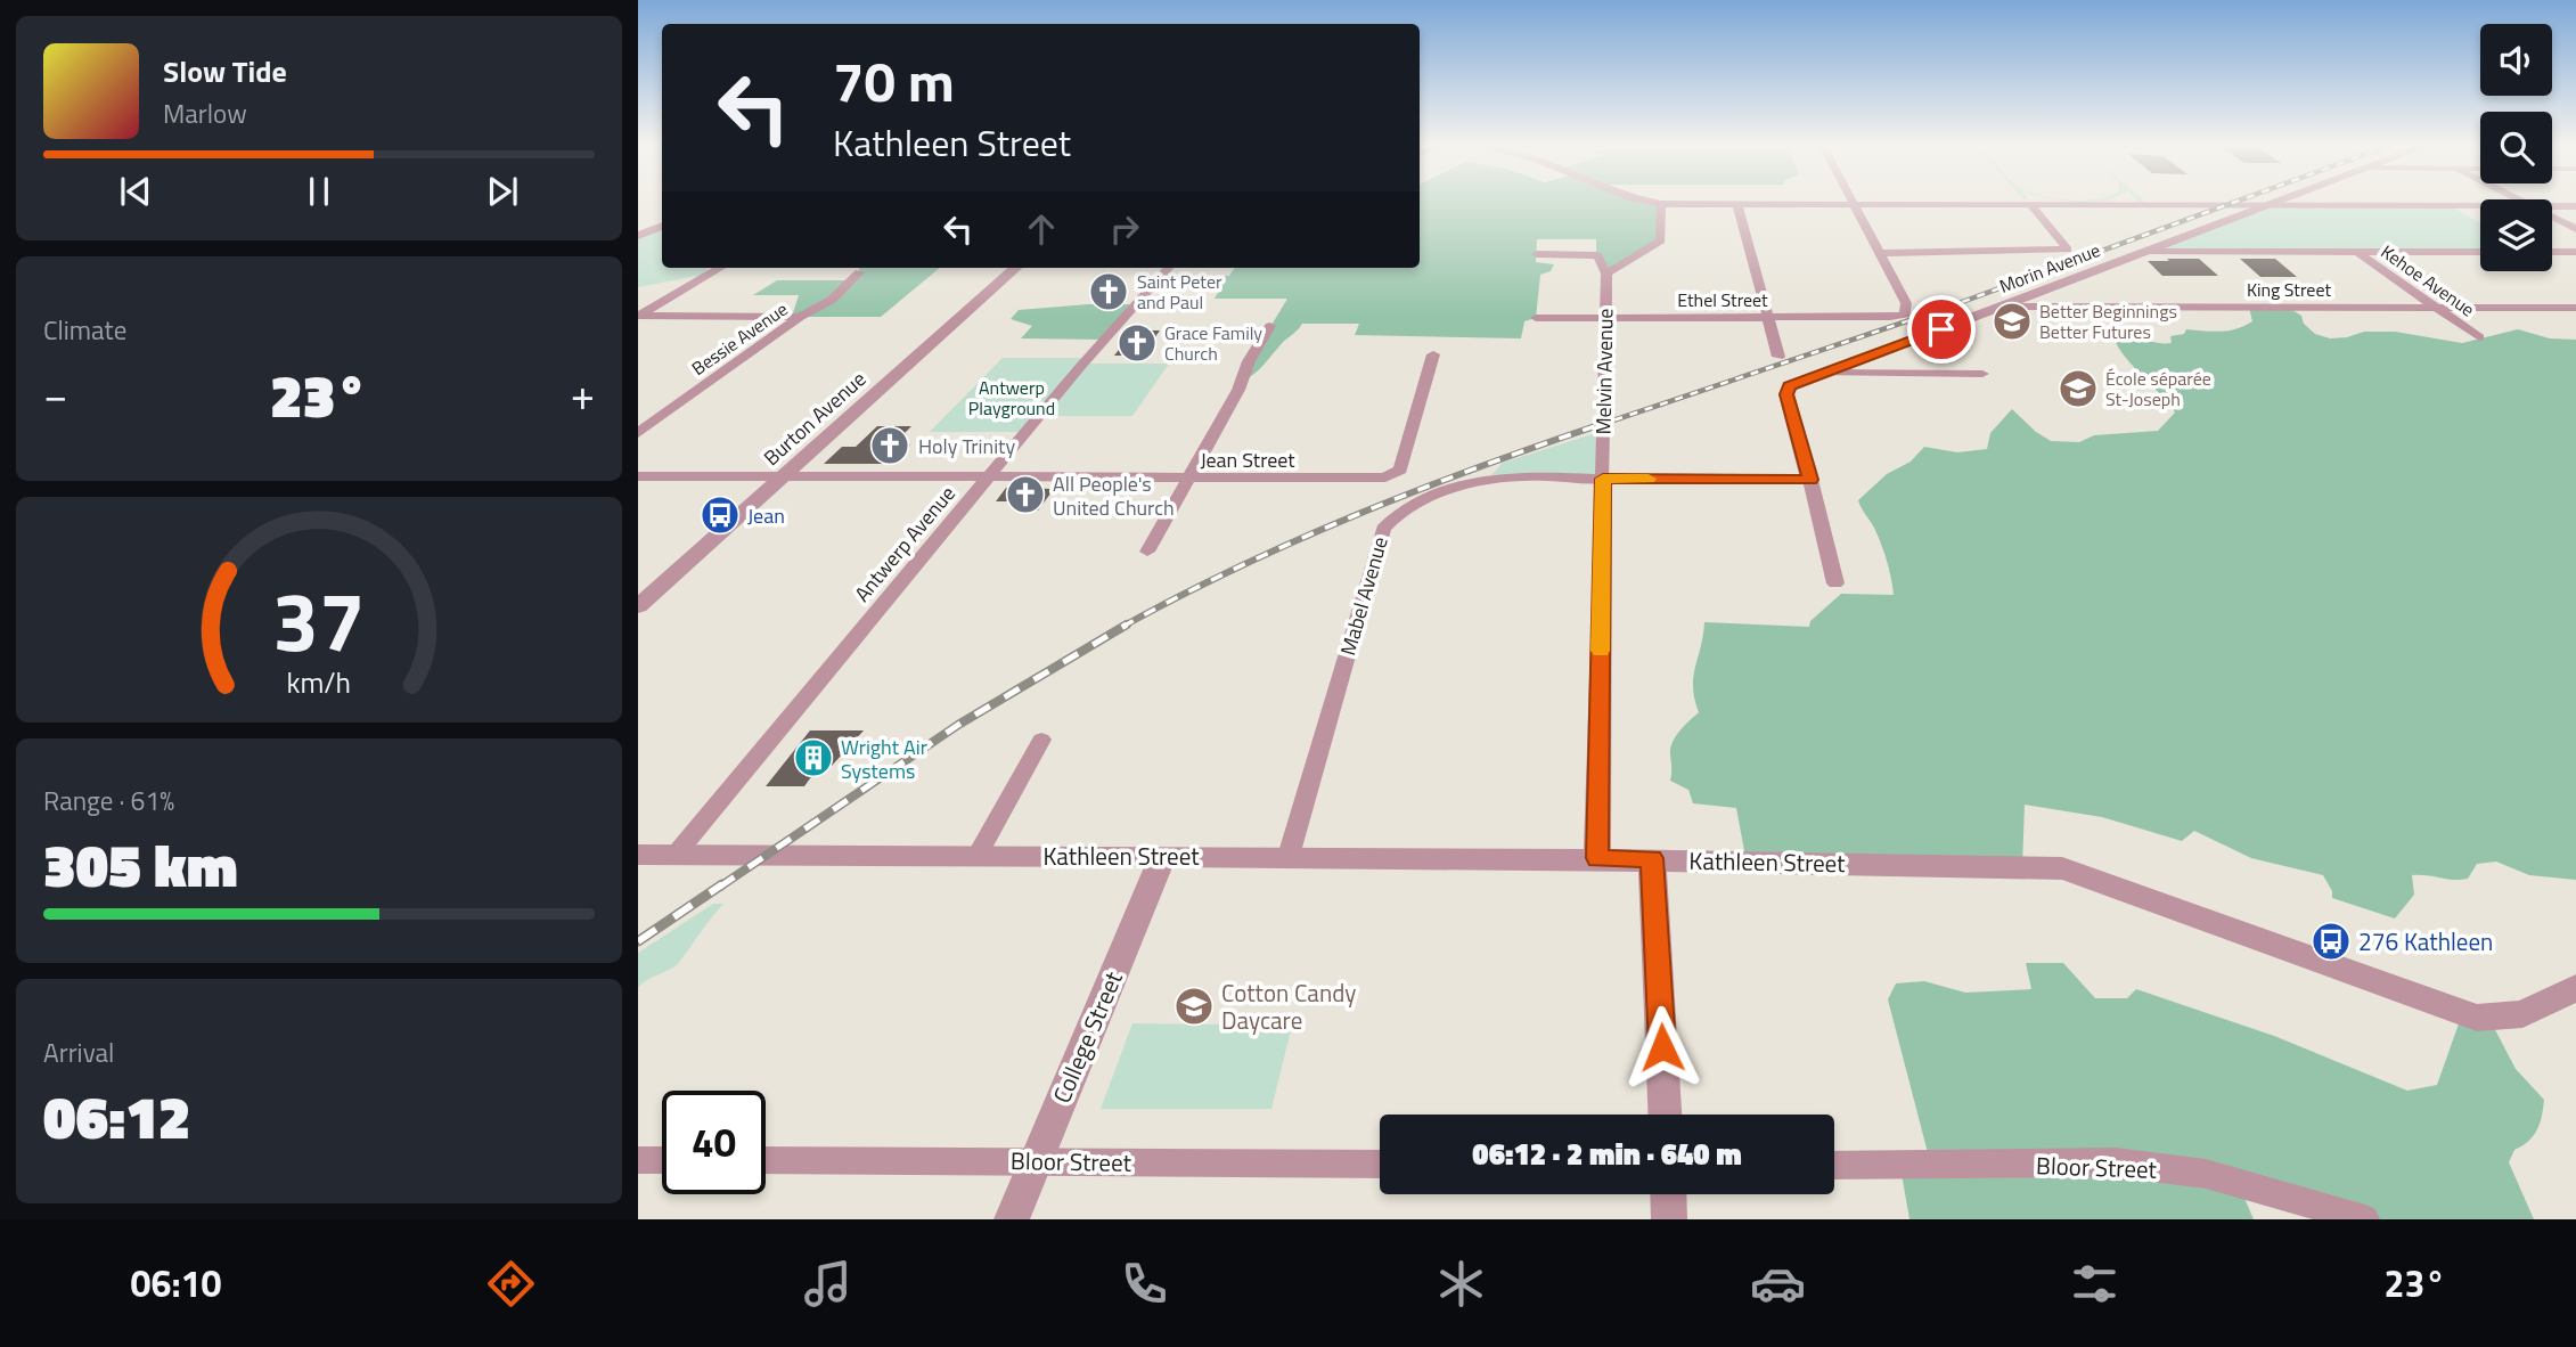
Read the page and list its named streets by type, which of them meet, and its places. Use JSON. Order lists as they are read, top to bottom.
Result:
{
  "streets": {
    "street": [
      "Morin Avenue",
      "Kehoe Avenue",
      "King Street",
      "Ethel Street",
      "Bessie Avenue",
      "Melvin Avenue",
      "Burton Avenue",
      "Jean Street",
      "Antwerp Avenue",
      "Mabel Avenue",
      "Kathleen Street",
      "College Street",
      "Bloor Street"
    ]
  },
  "crossings": [
    ["Morin Avenue", "King Street"],
    ["Morin Avenue", "Mabel Avenue"],
    ["Kehoe Avenue", "King Street"],
    ["Ethel Street", "Melvin Avenue"],
    ["Melvin Avenue", "Mabel Avenue"],
    ["Melvin Avenue", "Kathleen Street"],
    ["Burton Avenue", "Jean Street"],
    ["Jean Street", "Antwerp Avenue"],
    ["Antwerp Avenue", "Kathleen Street"],
    ["Mabel Avenue", "Kathleen Street"],
    ["Kathleen Street", "College Street"],
    ["College Street", "Bloor Street"]
  ],
  "parks": ["Antwerp Playground"],
  "places": {
    "church": [
      "Saint Peter and Paul",
      "Grace Family Church",
      "Holy Trinity",
      "All People's United Church"
    ],
    "school or university": ["Better Beginnings Better Futures", "École séparée St-Joseph", "Cotton Candy Daycare"],
    "bus stop": ["Jean", "276 Kathleen"],
    "building": ["Wright Air Systems"]
  },
  "page": {
    "turn": ["70 m", "Kathleen Street"],
    "song": ["Slow Tide", "Marlow"],
    "tile": [
      "Climate",
      ["Range · 61%", "305 km"],
      ["Arrival", "06:12"]
    ],
    "heat": ["−", "23°", "+"],
    "limit": "40",
    "trip": "06:12 · 2 min · 640 m",
    "tabs": ["06:10", "23°"],
    "gauge": ["37", "km/h"]
  }
}
